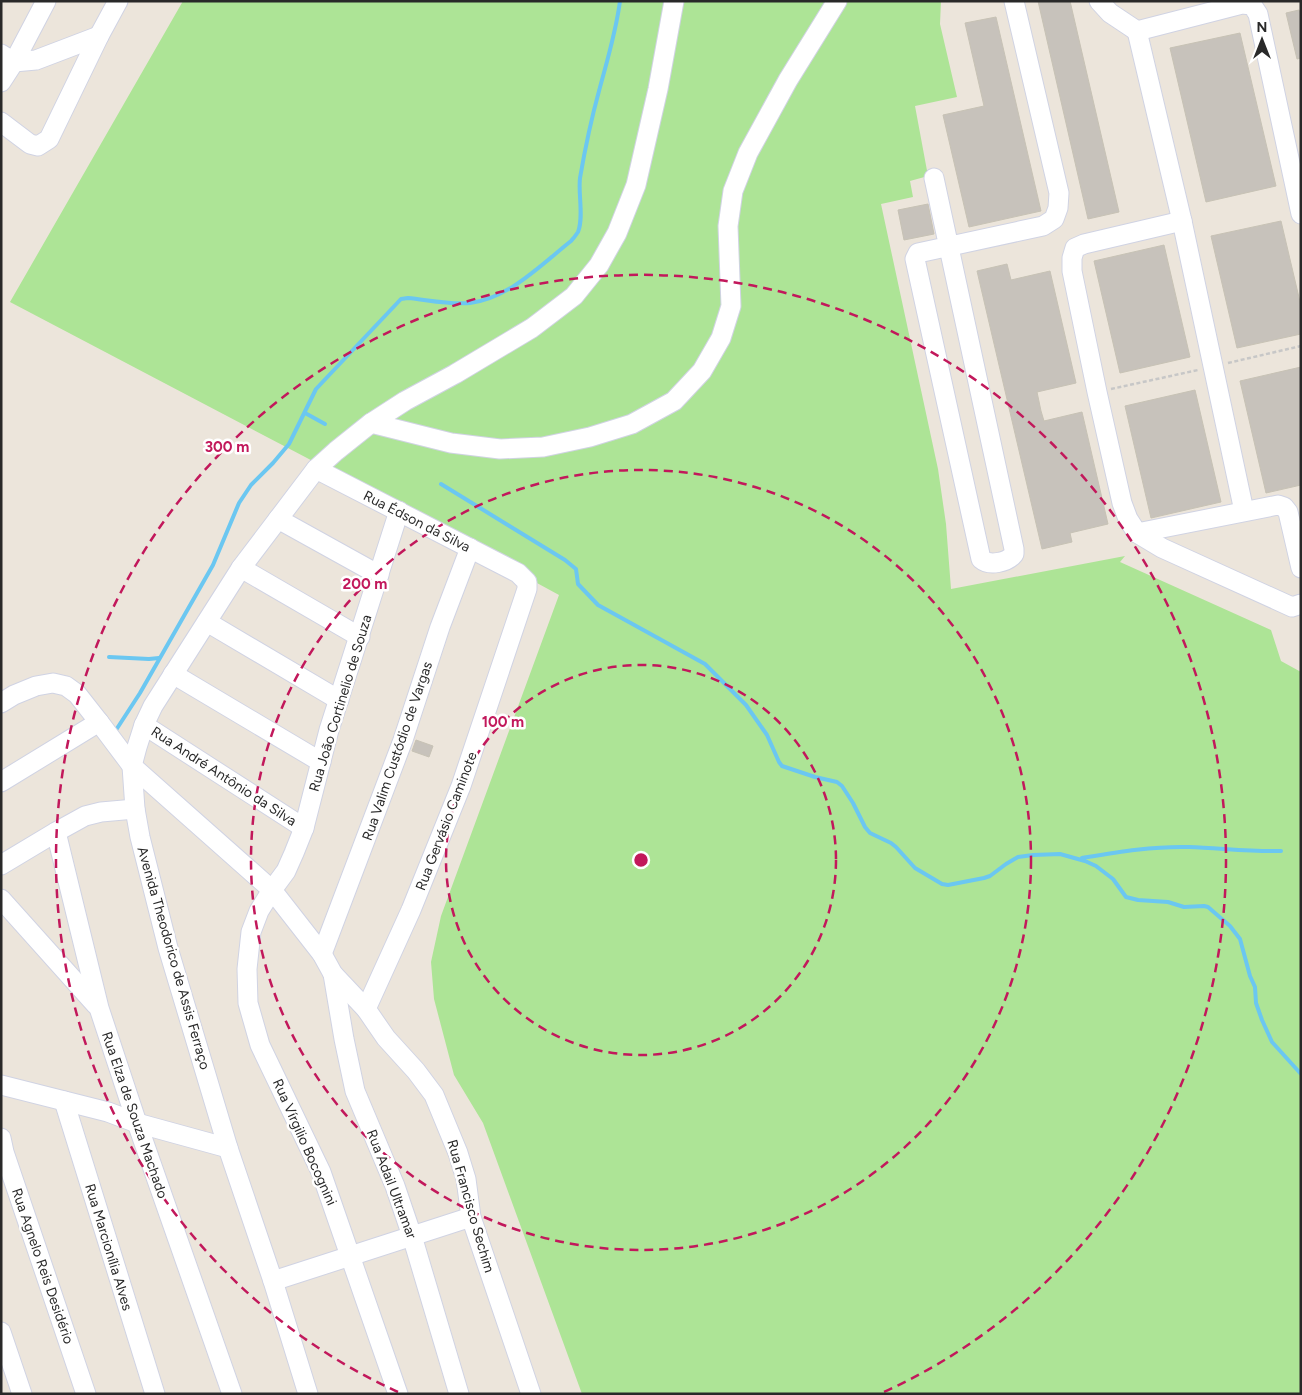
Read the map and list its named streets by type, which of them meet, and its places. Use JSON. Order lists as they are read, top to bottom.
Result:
{
  "streets": {
    "street": [
      "Rua Édson da Silva",
      "Rua João Cortinelio de Souza",
      "Rua Valim Custódio de Vargas",
      "Rua André Antônio da Silva",
      "Rua Gervásio Caminote",
      "Avenida Theodorico de Assis Ferraço",
      "Rua Elza de Souza Machado",
      "Rua Vírgilio Bocognini",
      "Rua Adail Ultramar",
      "Rua Francisco Sechim",
      "Rua Marcionília Alves",
      "Rua Agnelo Reis Desidério"
    ]
  },
  "crossings": [
    ["Rua Édson da Silva", "Rua João Cortinelio de Souza"],
    ["Rua Édson da Silva", "Rua Valim Custódio de Vargas"],
    ["Rua Édson da Silva", "Rua Gervásio Caminote"],
    ["Rua Édson da Silva", "Avenida Theodorico de Assis Ferraço"],
    ["Rua João Cortinelio de Souza", "Rua André Antônio da Silva"],
    ["Rua João Cortinelio de Souza", "Rua Vírgilio Bocognini"],
    ["Rua André Antônio da Silva", "Avenida Theodorico de Assis Ferraço"],
    ["Rua Gervásio Caminote", "Rua Francisco Sechim"],
    ["Rua Adail Ultramar", "Rua Francisco Sechim"]
  ],
  "north": "top",
  "rings": ["300 m", "200 m", "100 m"]
}
